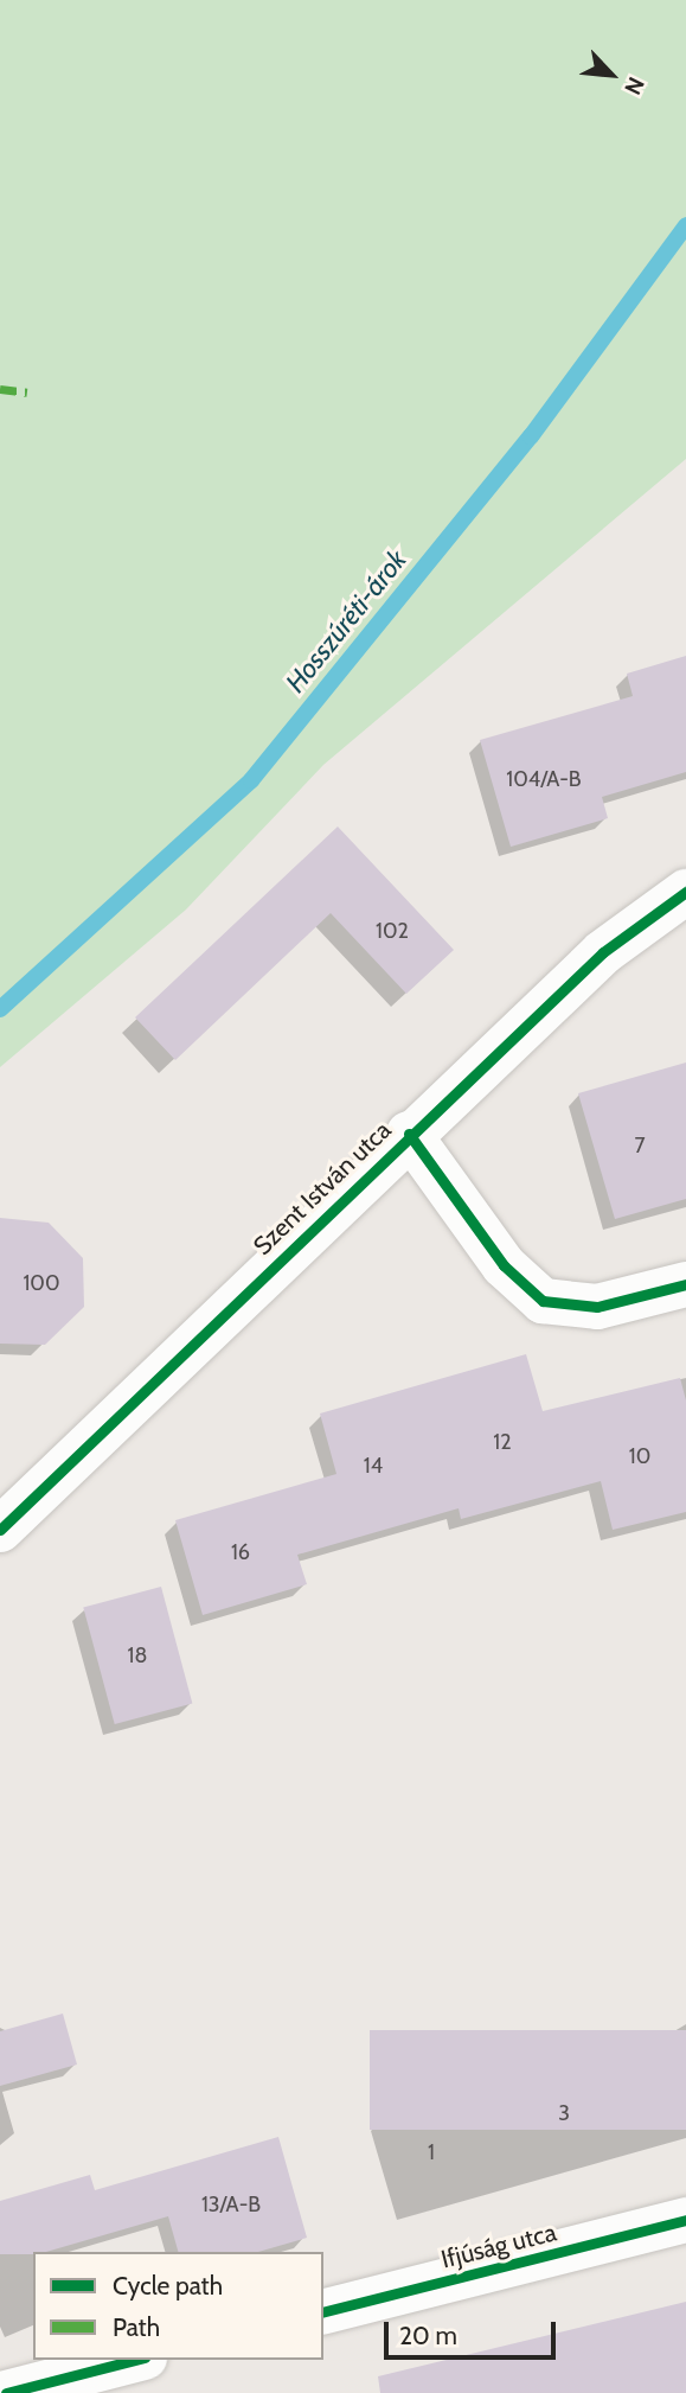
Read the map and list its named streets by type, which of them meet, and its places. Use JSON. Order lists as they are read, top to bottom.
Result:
{
  "streets": {
    "street": ["Szent István utca", "Ifjúság utca"]
  },
  "water": ["Hosszúréti-árok"],
  "house_numbers": [
    "104/A-B",
    "102",
    "7",
    "100",
    "12",
    "10",
    "14",
    "16",
    "18",
    "3",
    "1",
    "13/A-B"
  ],
  "legend": ["Cycle path", "Path"],
  "scale_bar": "20 m",
  "north": "bottom right"
}
